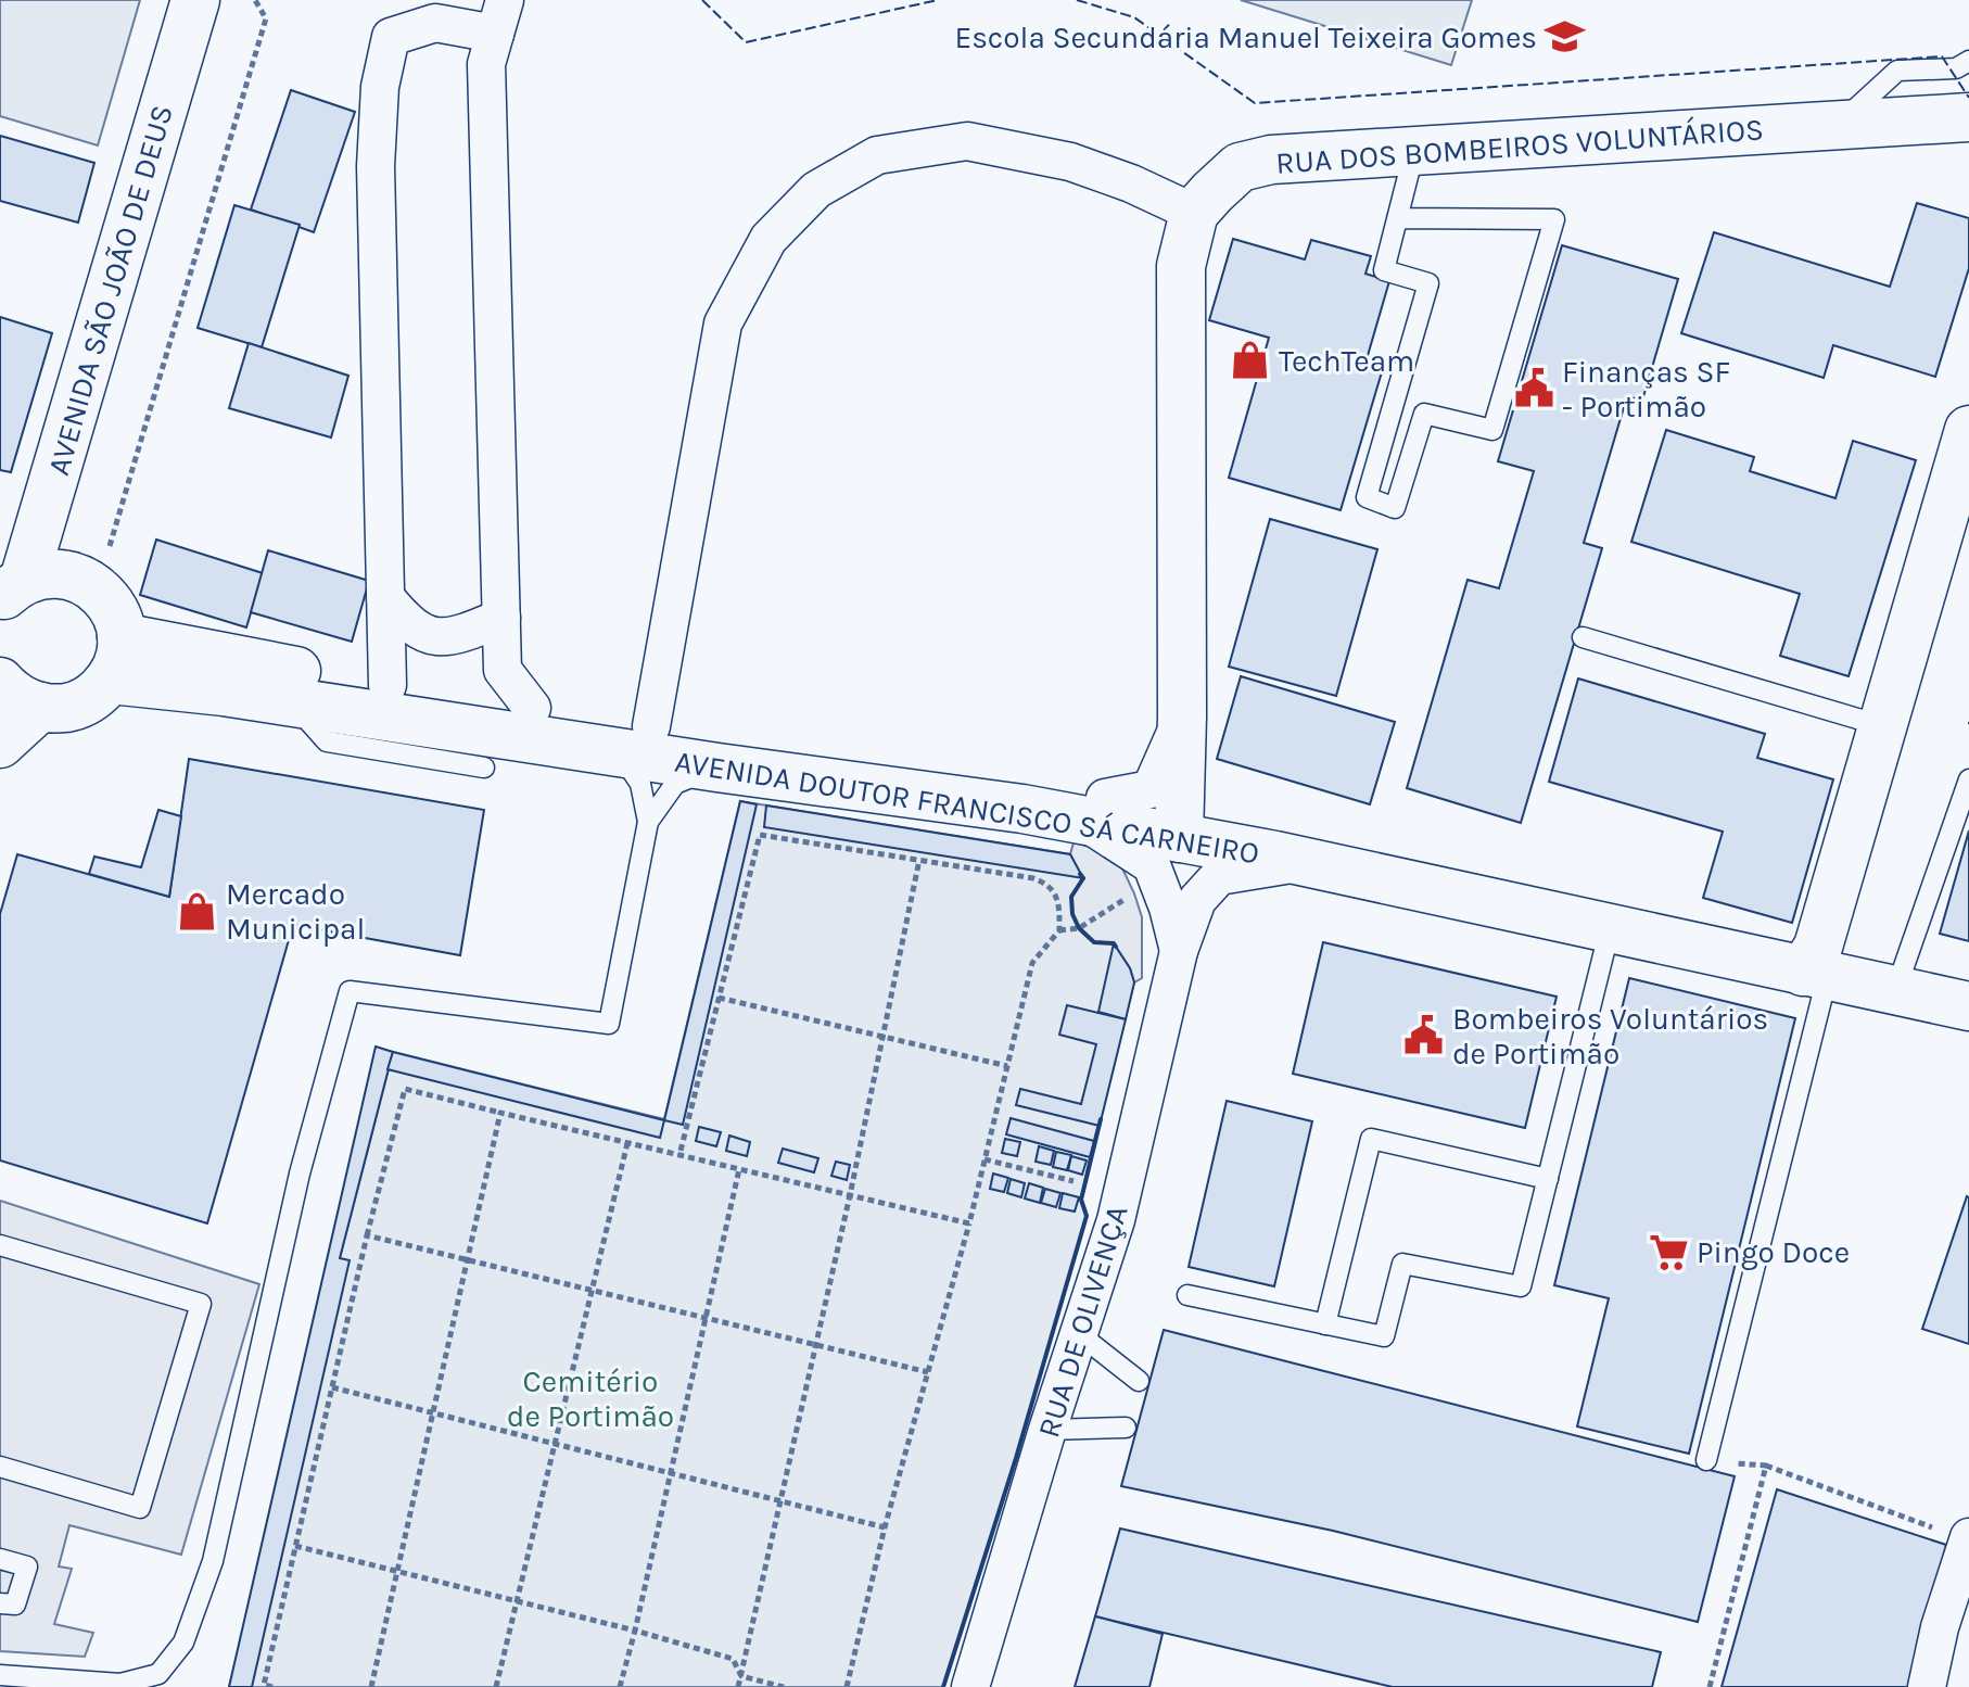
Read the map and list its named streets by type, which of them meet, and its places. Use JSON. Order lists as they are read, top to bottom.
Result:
{
  "streets": {
    "street": [
      "RUA DOS BOMBEIROS VOLUNTÁRIOS",
      "AVENIDA SÃO JOÃO DE DEUS",
      "AVENIDA DOUTOR FRANCISCO SÁ CARNEIRO",
      "RUA DE OLIVENÇA"
    ]
  },
  "parks": ["Cemitério de Portimão"],
  "places": {
    "school or university": ["Escola Secundária Manuel Teixeira Gomes"],
    "shop": ["TechTeam", "Mercado Municipal"],
    "public building": ["Finanças SF - Portimão", "Bombeiros Voluntários de Portimão"],
    "supermarket": ["Pingo Doce"]
  }
}
